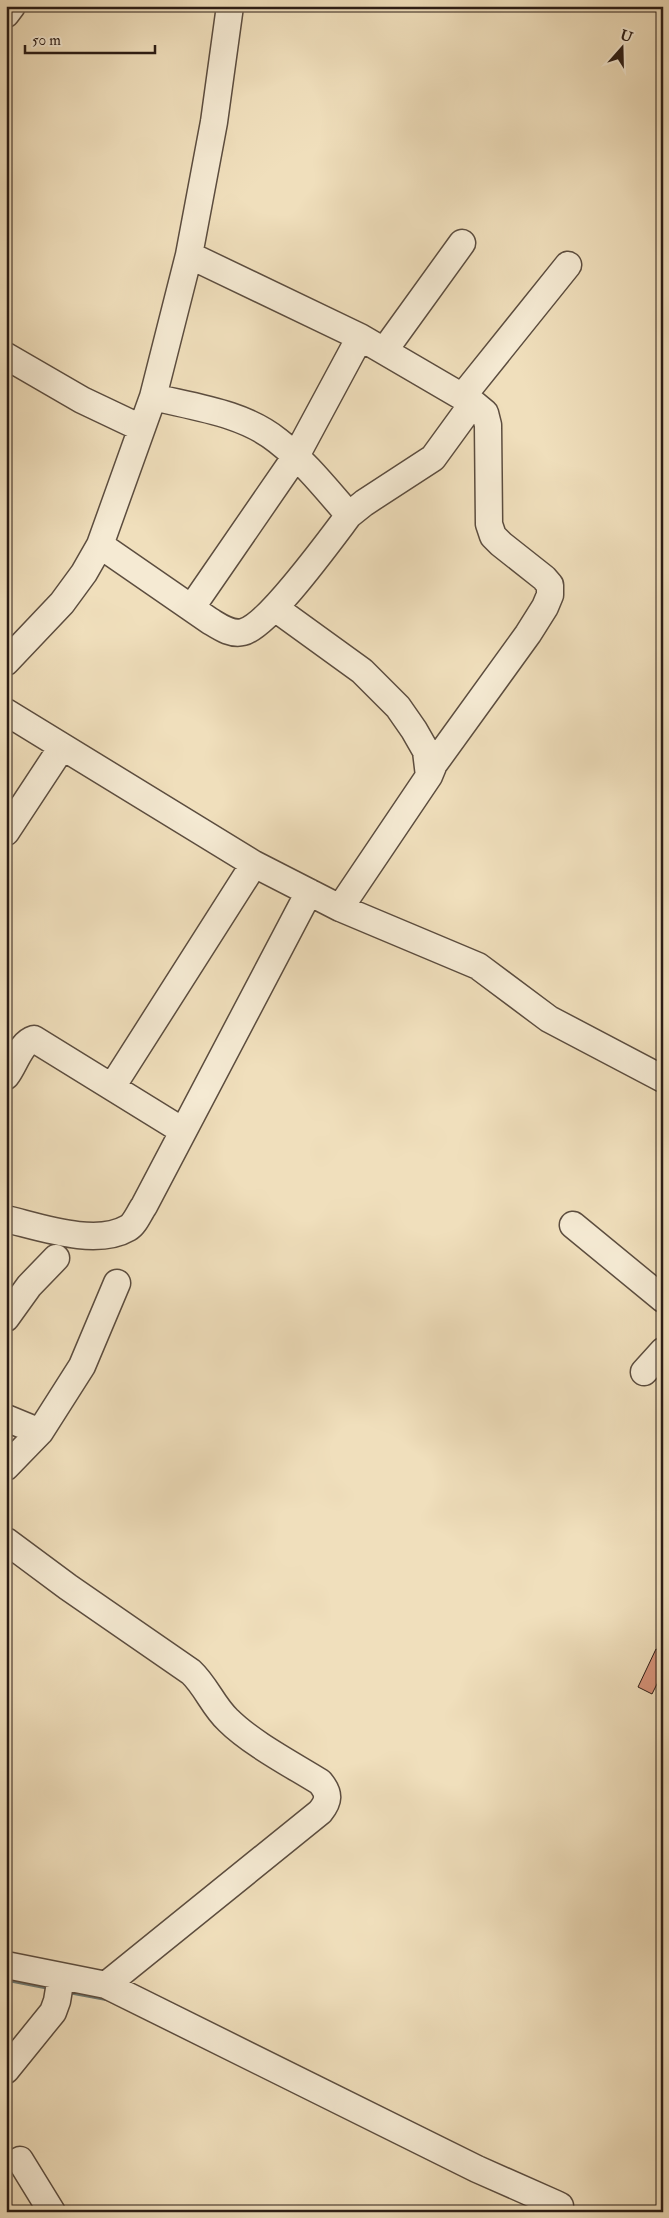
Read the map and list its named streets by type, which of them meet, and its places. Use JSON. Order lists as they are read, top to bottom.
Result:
{
  "scale_bar": "50 m",
  "north": "top"
}
